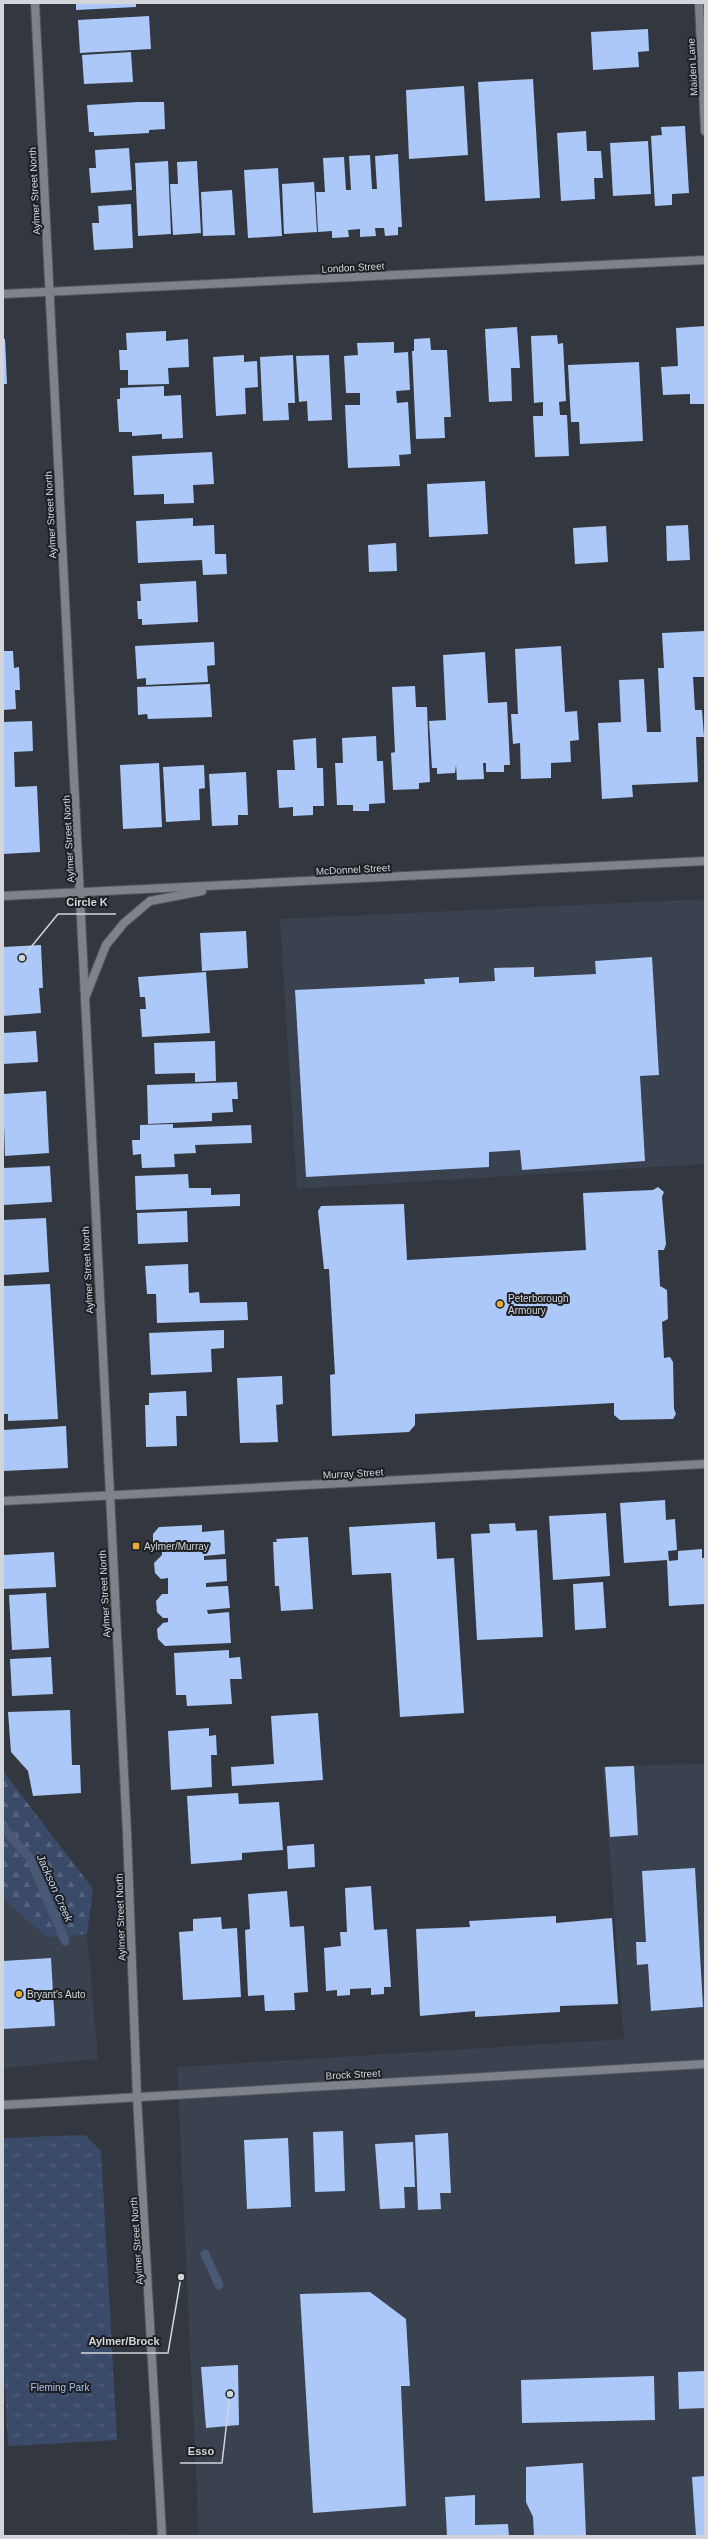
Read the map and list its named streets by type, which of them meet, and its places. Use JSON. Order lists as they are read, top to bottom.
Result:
{
  "streets": {
    "street": [
      "Maiden Lane",
      "Aylmer Street North",
      "London Street",
      "McDonnel Street",
      "Murray Street",
      "Brock Street"
    ]
  },
  "crossings": [
    ["Aylmer Street North", "London Street"],
    ["Aylmer Street North", "McDonnel Street"],
    ["Aylmer Street North", "Murray Street"],
    ["Aylmer Street North", "Brock Street"]
  ],
  "water": ["Jackson Creek"],
  "parks": ["Fleming Park"],
  "places": {
    "other": [
      "Circle K",
      "Peterborough Armoury",
      "Bryant's Auto",
      "Aylmer/Brock",
      "Esso"
    ],
    "transit": ["Aylmer/Murray"]
  }
}
